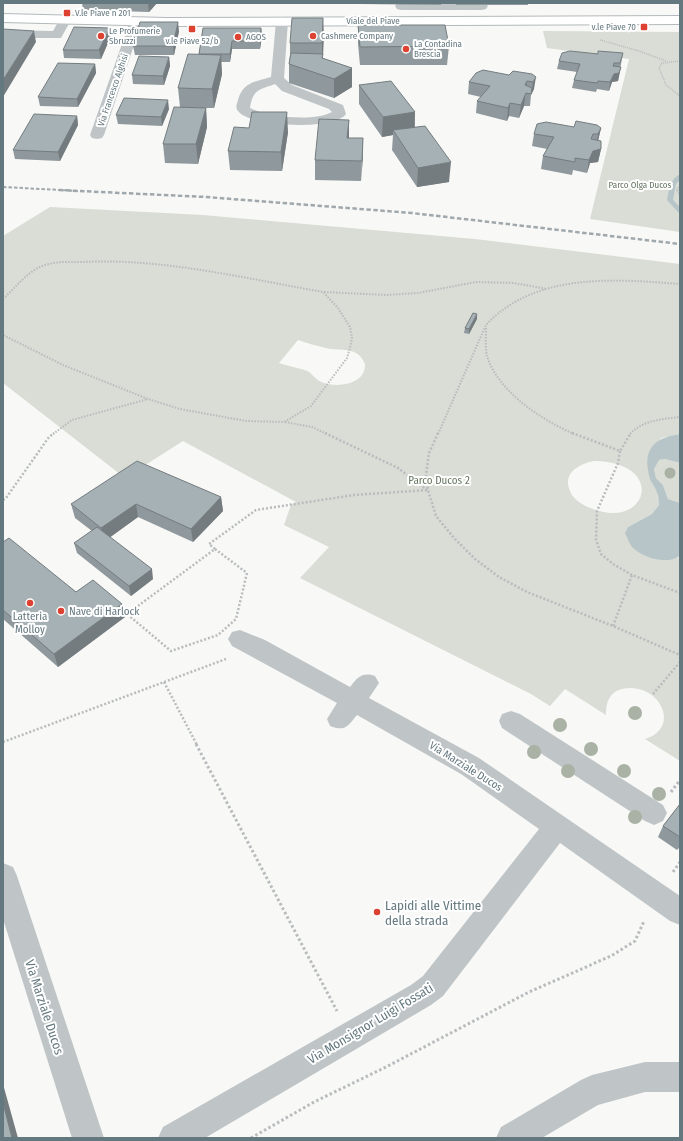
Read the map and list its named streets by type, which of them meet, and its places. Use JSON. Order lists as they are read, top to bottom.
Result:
{
  "streets": {
    "main road": ["Viale del Piave"],
    "street": ["Via Francesco Alghisi", "Via Marziale Ducos", "Via Monsignor Luigi Fossati"]
  },
  "crossings": [
    ["Viale del Piave", "Via Francesco Alghisi"],
    ["Via Marziale Ducos", "Via Monsignor Luigi Fossati"]
  ],
  "parks": ["Parco Olga Ducos", "Parco Ducos 2"],
  "places": {
    "transit": ["V.le Piave n 201", "v.le Piave 70", "v.le Piave 52/b"],
    "other": [
      "Le Profumerie Sbruzzi",
      "Cashmere Company",
      "AGOS",
      "La Contadina Brescia",
      "Latteria Molloy",
      "Nave di Harlock",
      "Lapidi alle Vittime della strada"
    ]
  }
}
